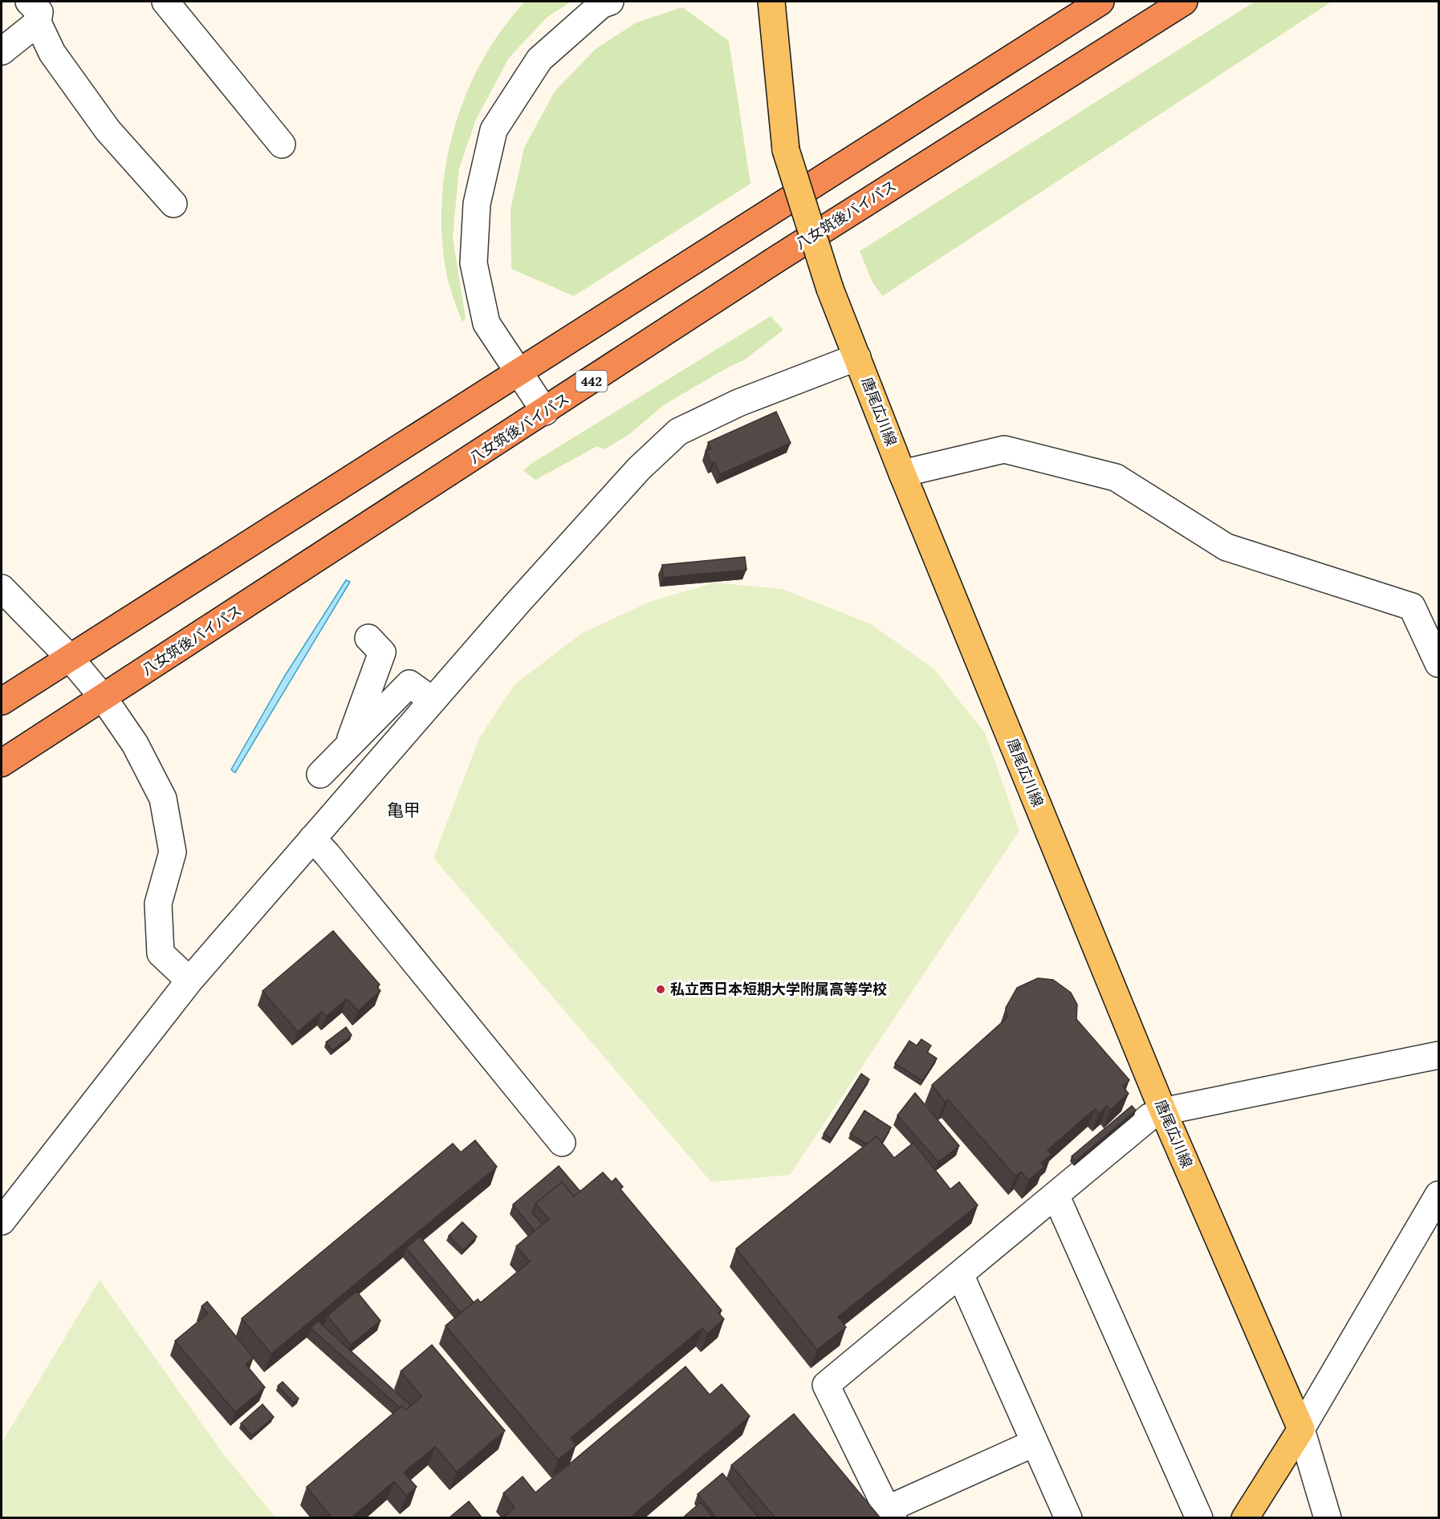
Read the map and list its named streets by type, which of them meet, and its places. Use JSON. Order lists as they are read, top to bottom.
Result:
{
  "streets": {
    "highway": ["八女筑後バイパス", "442"],
    "main road": ["唐尾広川線"]
  },
  "districts": ["亀甲"],
  "places": ["私立西日本短期大学附属高等学校"]
}
